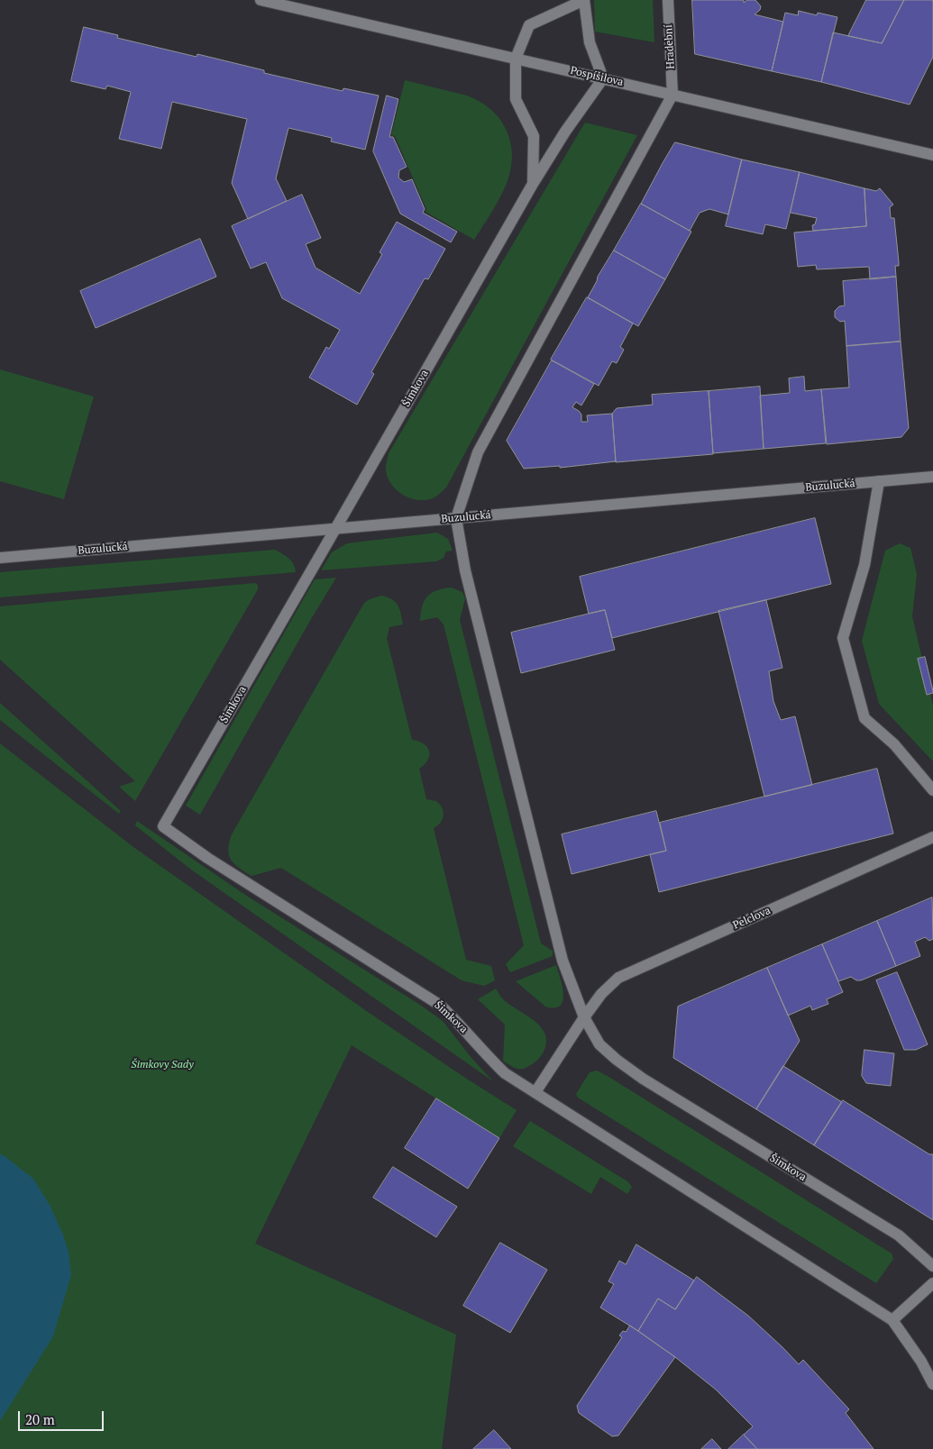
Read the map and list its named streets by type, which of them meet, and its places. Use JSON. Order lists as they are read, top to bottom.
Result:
{
  "streets": {
    "street": [
      "Hradební",
      "Pospíšilova",
      "Šimkova",
      "Buzulucká",
      "Pelclova"
    ]
  },
  "crossings": [
    ["Hradební", "Pospíšilova"],
    ["Hradební", "Šimkova"],
    ["Pospíšilova", "Šimkova"],
    ["Šimkova", "Buzulucká"],
    ["Šimkova", "Pelclova"]
  ],
  "parks": ["Šimkovy Sady"],
  "scale_bar": "20 m"
}
